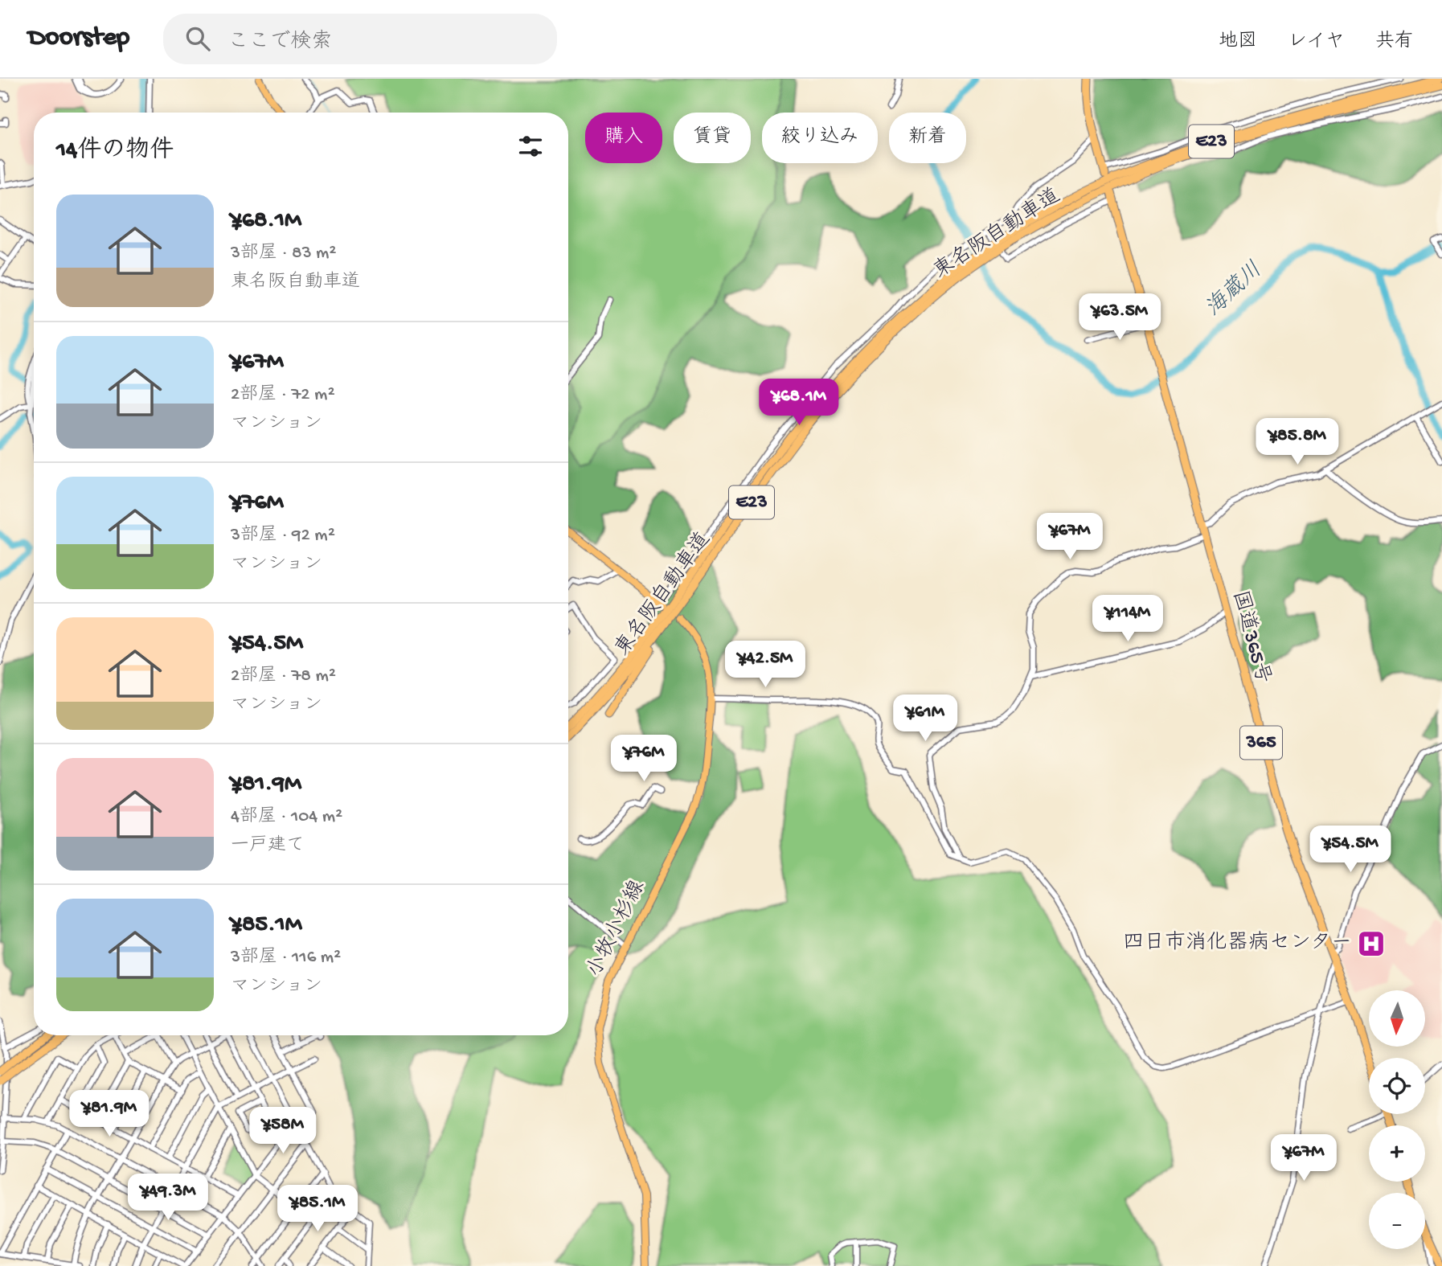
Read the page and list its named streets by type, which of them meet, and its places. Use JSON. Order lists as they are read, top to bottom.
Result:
{
  "streets": {
    "highway": [
      "E23",
      "東名阪自動車道",
      "国道365号",
      "365"
    ],
    "main road": ["小牧小杉線"]
  },
  "water": ["海蔵川"],
  "places": {
    "hospital": ["四日市消化器病センター"]
  },
  "north": "bottom",
  "page": {
    "header": "Doorstep",
    "search": "ここで検索",
    "nav": ["地図", "レイヤ", "共有"],
    "chip": [
      "購入",
      "賃貸",
      "絞り込み",
      "新着"
    ],
    "heading": "14件の物件",
    "list": [
      {
        "name": "¥68.1M",
        "note": "3部屋 · 83 m² · 東名阪自動車道"
      },
      {
        "name": "¥67M",
        "note": "2部屋 · 72 m² · マンション"
      },
      {
        "name": "¥76M",
        "note": "3部屋 · 92 m² · マンション"
      },
      {
        "name": "¥54.5M",
        "note": "2部屋 · 78 m² · マンション"
      },
      {
        "name": "¥81.9M",
        "note": "4部屋 · 104 m² · 一戸建て"
      },
      {
        "name": "¥85.1M",
        "note": "3部屋 · 116 m² · マンション"
      }
    ],
    "price": [
      "¥63.5M",
      "¥68.1M",
      "¥85.8M",
      "¥67M",
      "¥114M",
      "¥42.5M",
      "¥61M",
      "¥76M",
      "¥54.5M",
      "¥81.9M",
      "¥58M",
      "¥67M",
      "¥49.3M",
      "¥85.1M"
    ],
    "map_buttons": ["+", "−"]
  }
}
